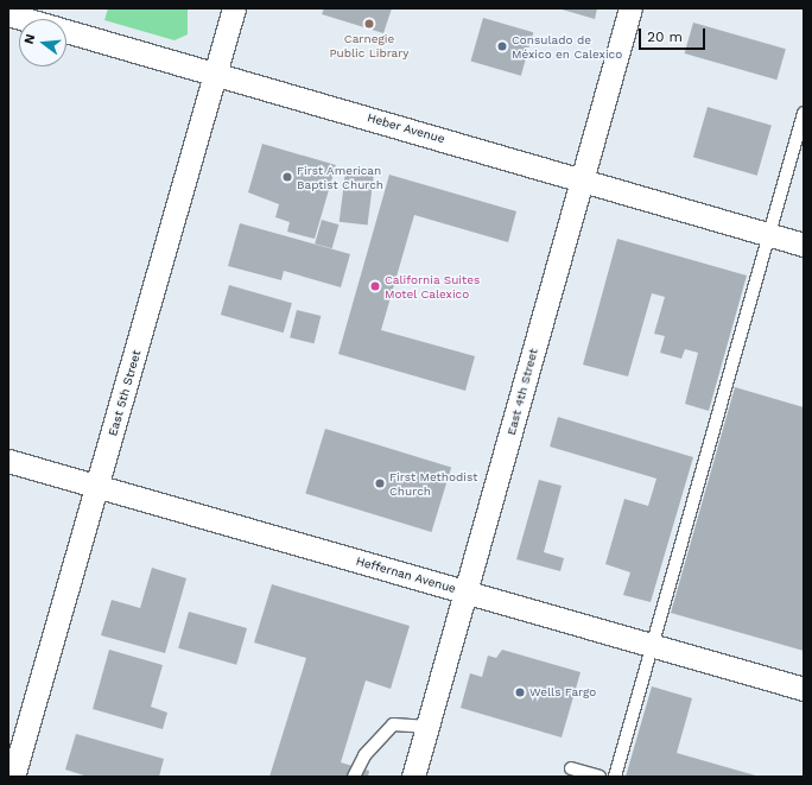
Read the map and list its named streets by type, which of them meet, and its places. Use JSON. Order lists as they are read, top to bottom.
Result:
{
  "streets": {
    "street": [
      "Heber Avenue",
      "East 4th Street",
      "East 5th Street",
      "Heffernan Avenue"
    ]
  },
  "crossings": [
    ["Heber Avenue", "East 4th Street"],
    ["Heber Avenue", "East 5th Street"],
    ["East 4th Street", "Heffernan Avenue"],
    ["East 5th Street", "Heffernan Avenue"]
  ],
  "places": [
    "Carnegie Public Library",
    "Consulado de México en Calexico",
    "First American Baptist Church",
    "California Suites Motel Calexico",
    "First Methodist Church",
    "Wells Fargo"
  ],
  "scale_bar": "20 m",
  "north": "left"
}
